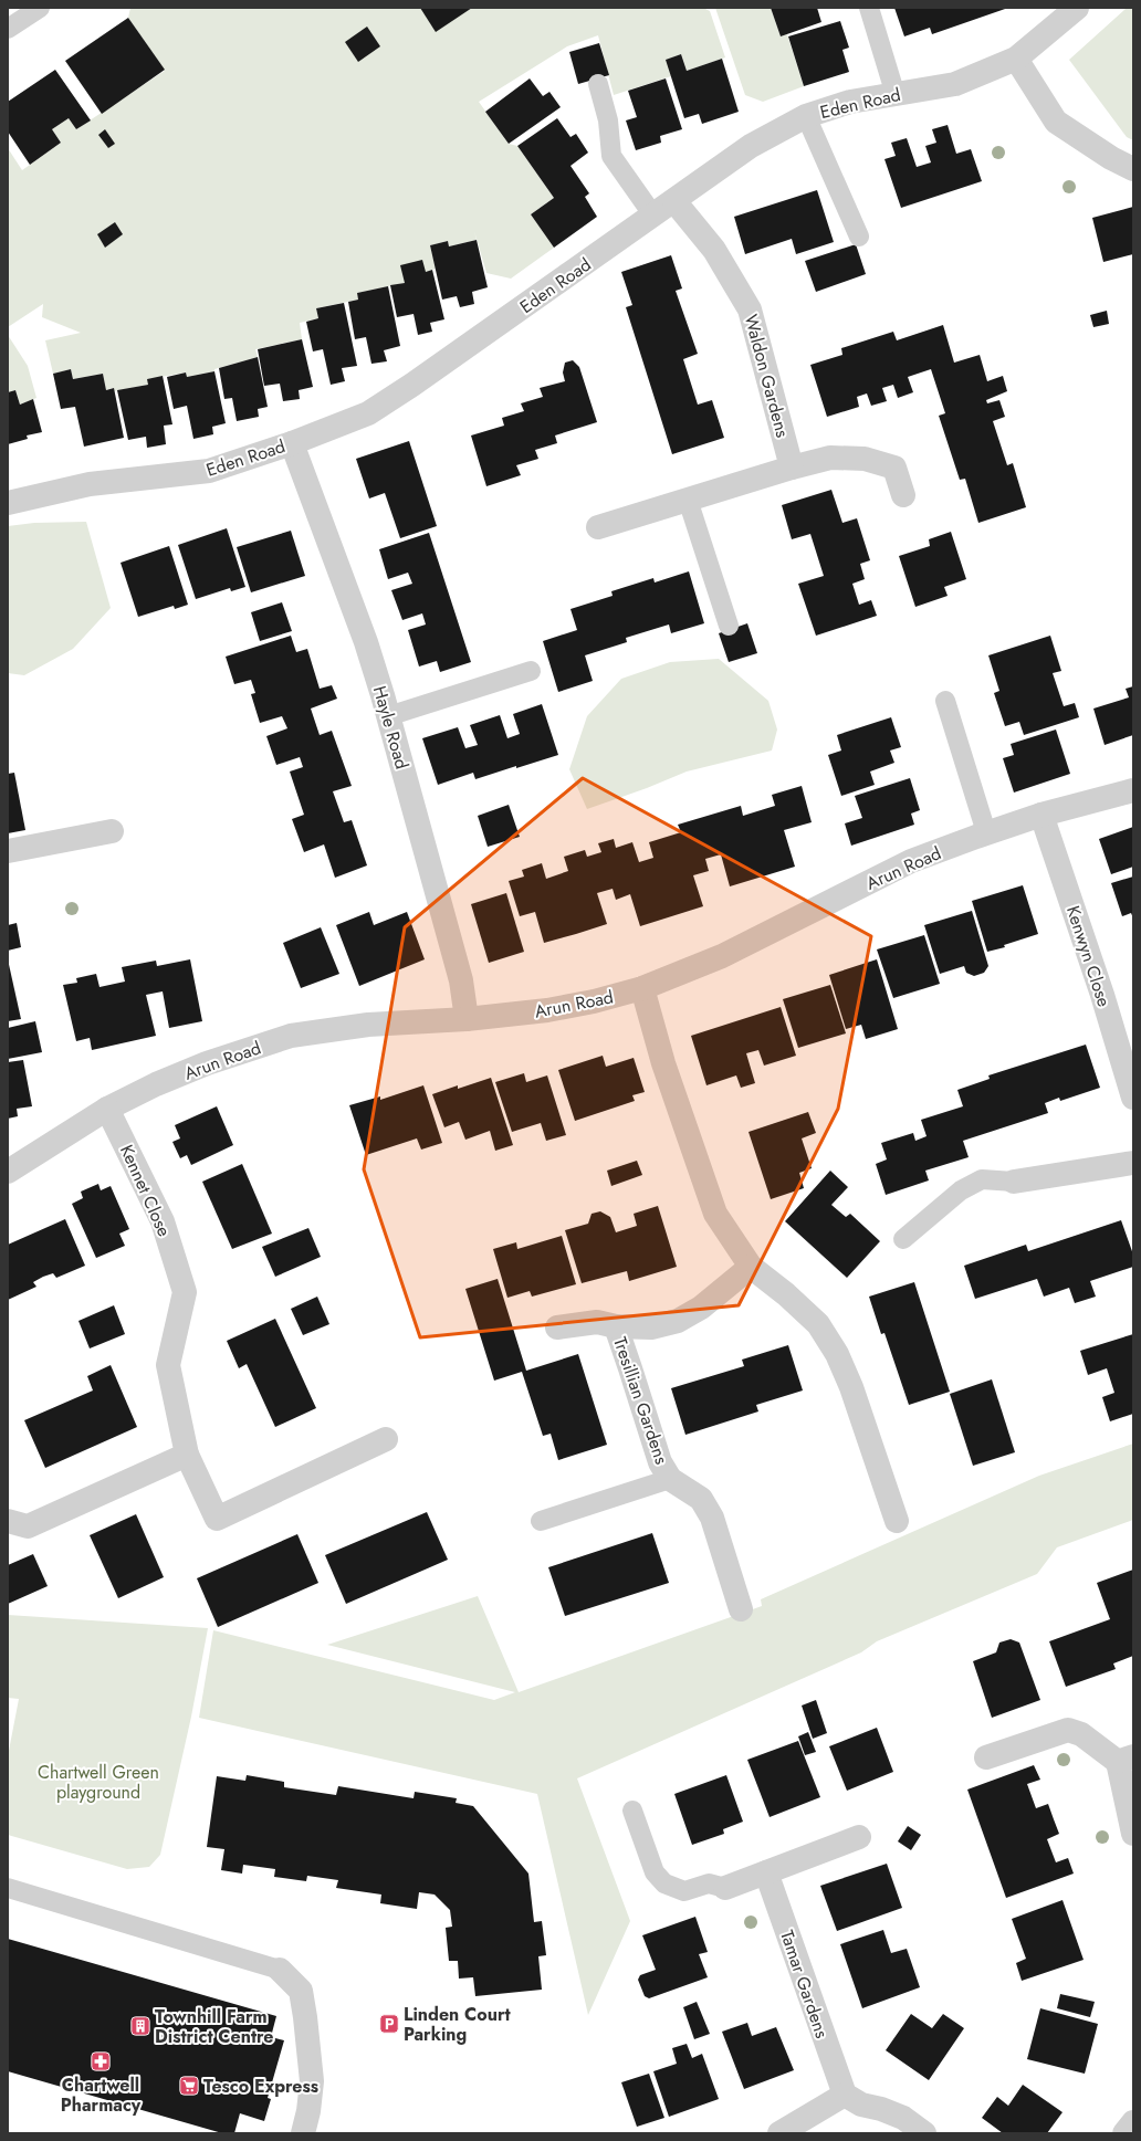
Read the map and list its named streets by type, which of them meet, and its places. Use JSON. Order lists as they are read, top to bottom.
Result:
{
  "streets": {
    "street": [
      "Eden Road",
      "Waldon Gardens",
      "Hayle Road",
      "Arun Road",
      "Kenwyn Close",
      "Kennet Close",
      "Tresillian Gardens",
      "Tamar Gardens"
    ]
  },
  "crossings": [
    ["Eden Road", "Waldon Gardens"],
    ["Eden Road", "Hayle Road"],
    ["Hayle Road", "Arun Road"],
    ["Arun Road", "Kenwyn Close"],
    ["Arun Road", "Kennet Close"]
  ],
  "parks": ["Chartwell Green playground"],
  "places": {
    "parking": ["Linden Court Parking"],
    "building": ["Townhill Farm District Centre"],
    "pharmacy": ["Chartwell Pharmacy"],
    "supermarket": ["Tesco Express"]
  }
}
